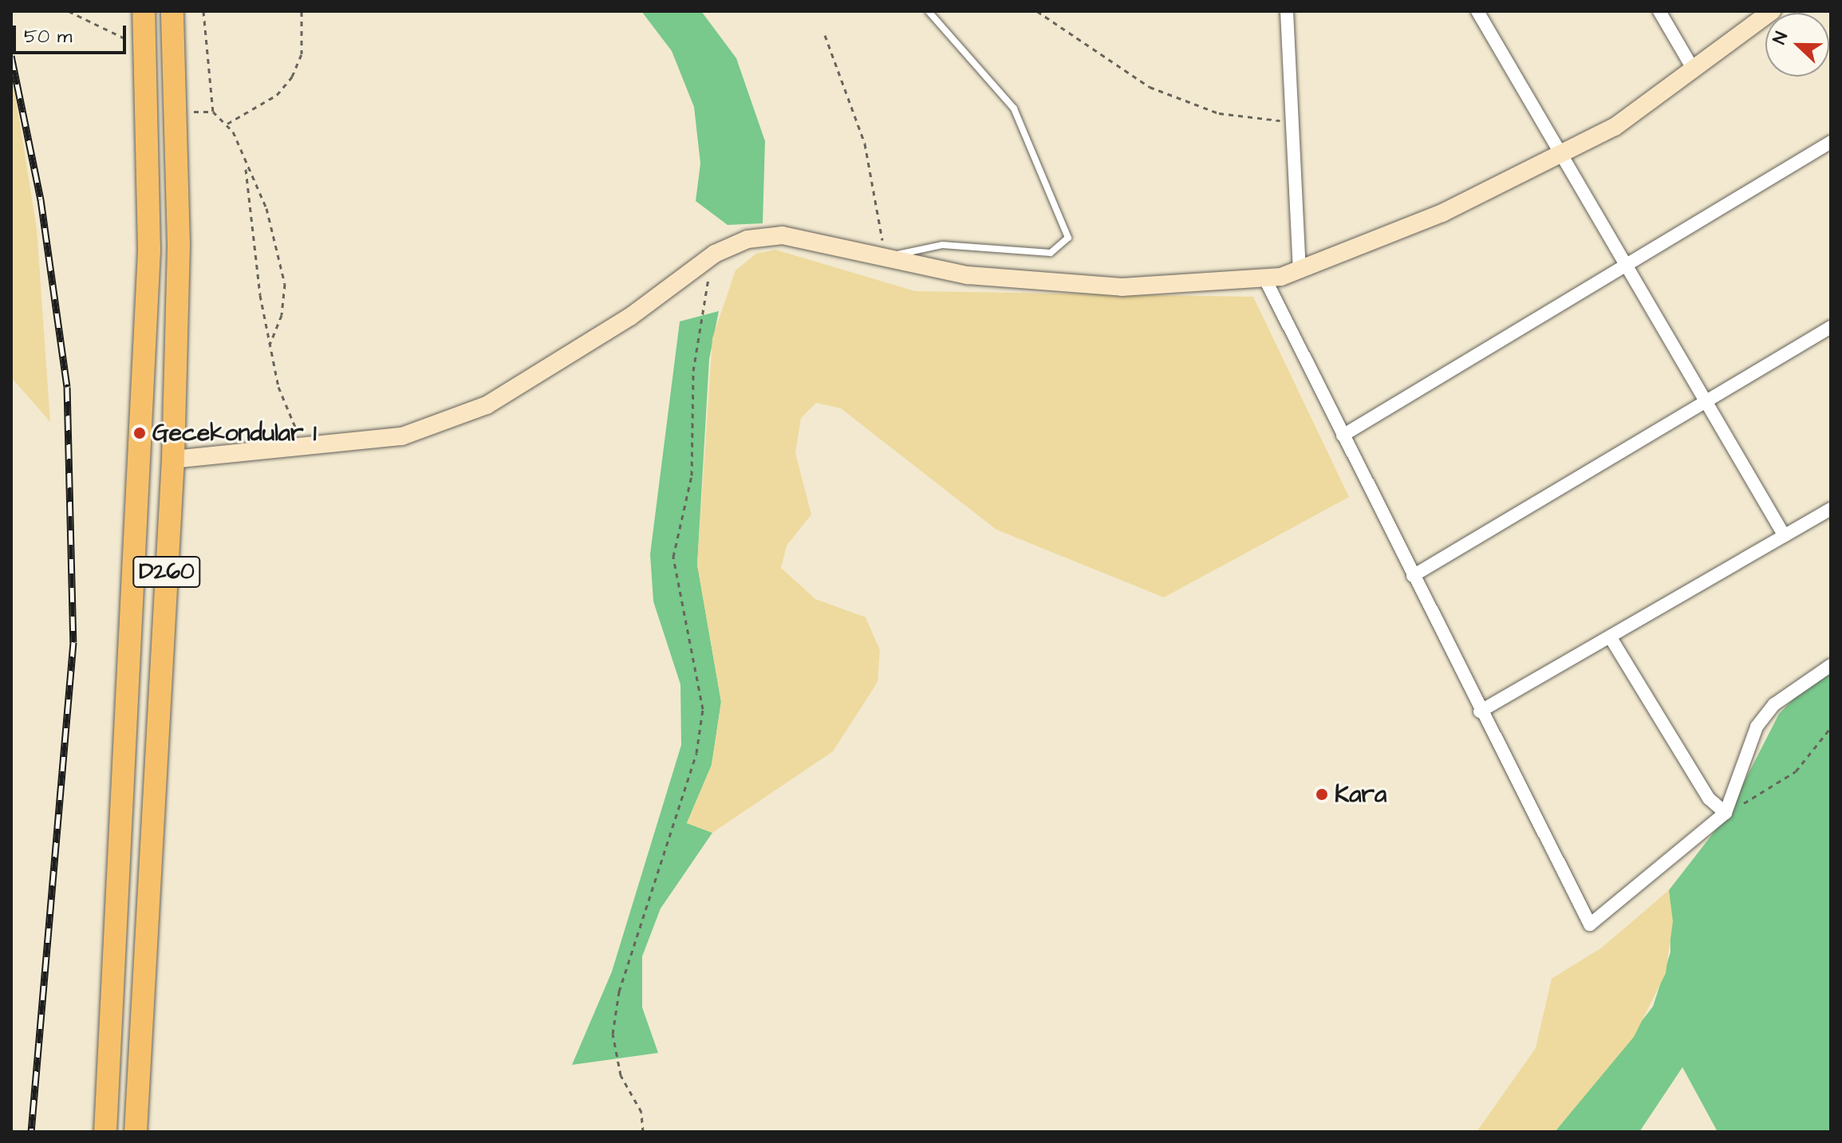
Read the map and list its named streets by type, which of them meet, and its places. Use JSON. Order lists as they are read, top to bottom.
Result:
{
  "streets": {
    "highway": ["D260"]
  },
  "places": ["Gecekondular 1", "Kara"],
  "scale_bar": "50 m",
  "north": "left"
}
